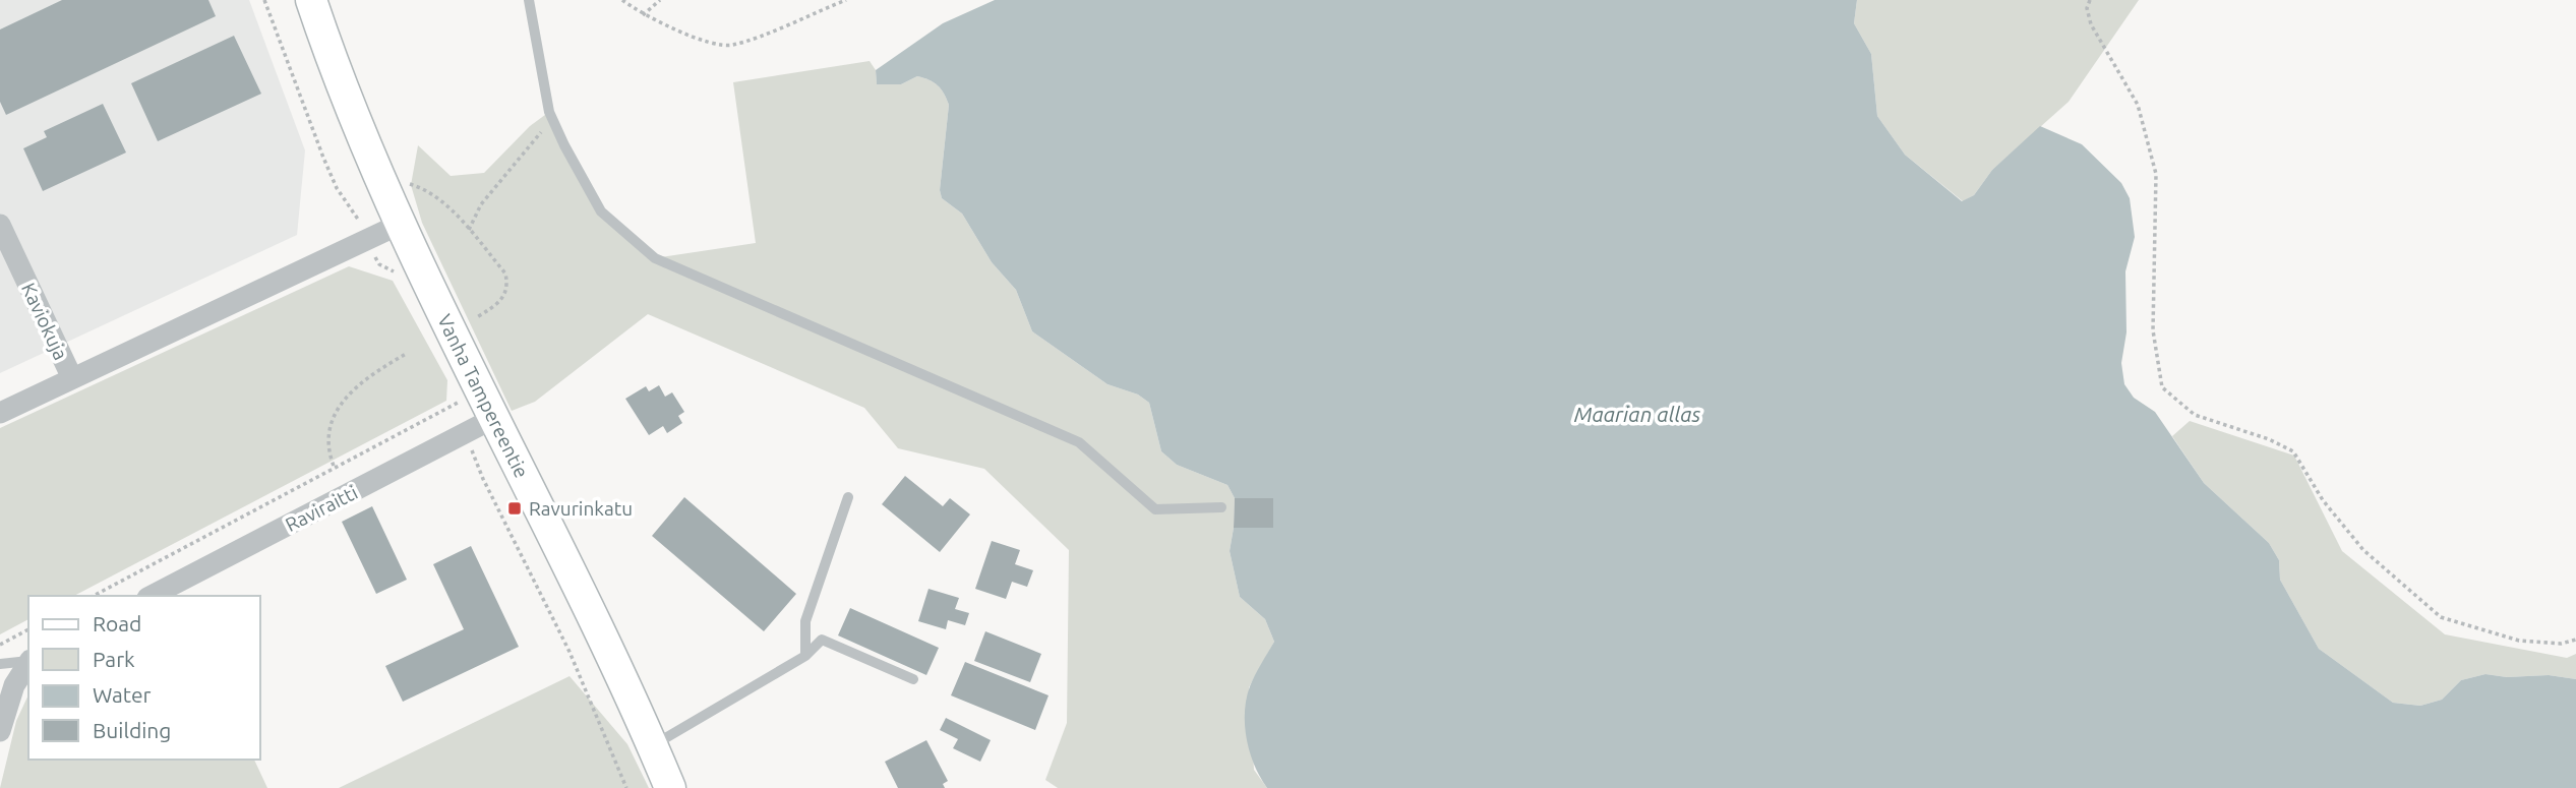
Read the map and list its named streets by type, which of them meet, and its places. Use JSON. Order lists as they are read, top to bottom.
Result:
{
  "streets": {
    "main road": ["Vanha Tampereentie"],
    "street": ["Kaviokuja", "Raviraitti"]
  },
  "crossings": [
    ["Vanha Tampereentie", "Raviraitti"]
  ],
  "water": ["Maarian allas"],
  "places": {
    "transit": ["Ravurinkatu"]
  },
  "legend": [
    "Road",
    "Park",
    "Water",
    "Building"
  ]
}
